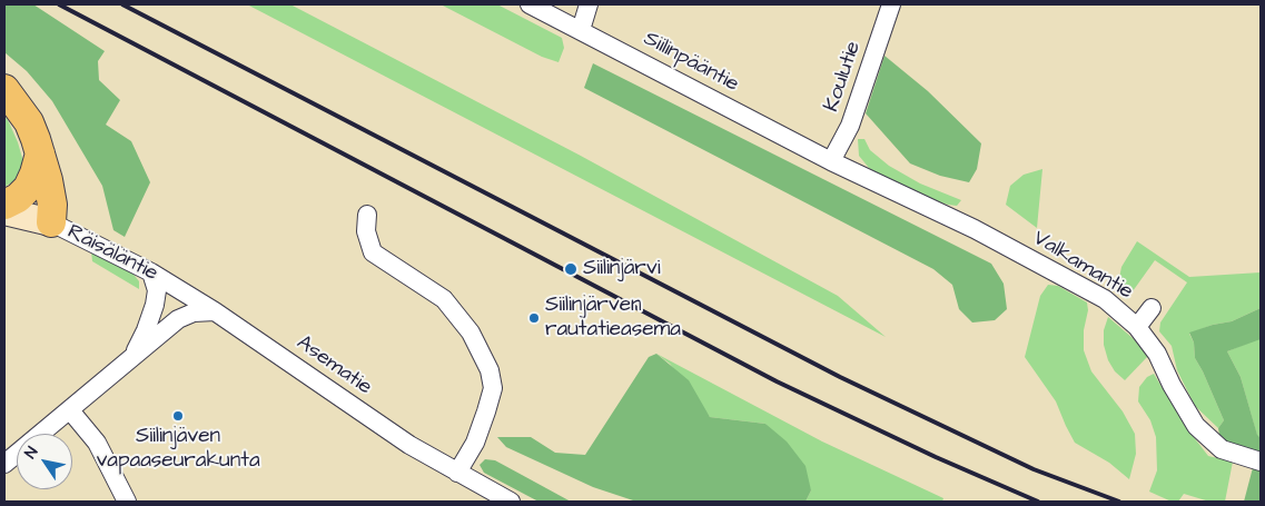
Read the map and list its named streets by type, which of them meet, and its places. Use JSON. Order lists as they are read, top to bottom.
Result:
{
  "streets": {
    "street": [
      "Siilinpääntie",
      "Koulutie",
      "Räisäläntie",
      "Valkamantie",
      "Asematie"
    ]
  },
  "crossings": [
    ["Siilinpääntie", "Koulutie"],
    ["Siilinpääntie", "Valkamantie"],
    ["Koulutie", "Valkamantie"],
    ["Räisäläntie", "Asematie"]
  ],
  "places": ["Siilinjärvi", "Siilinjärven rautatieasema", "Siilinjäven vapaaseurakunta"],
  "north": "top left"
}
